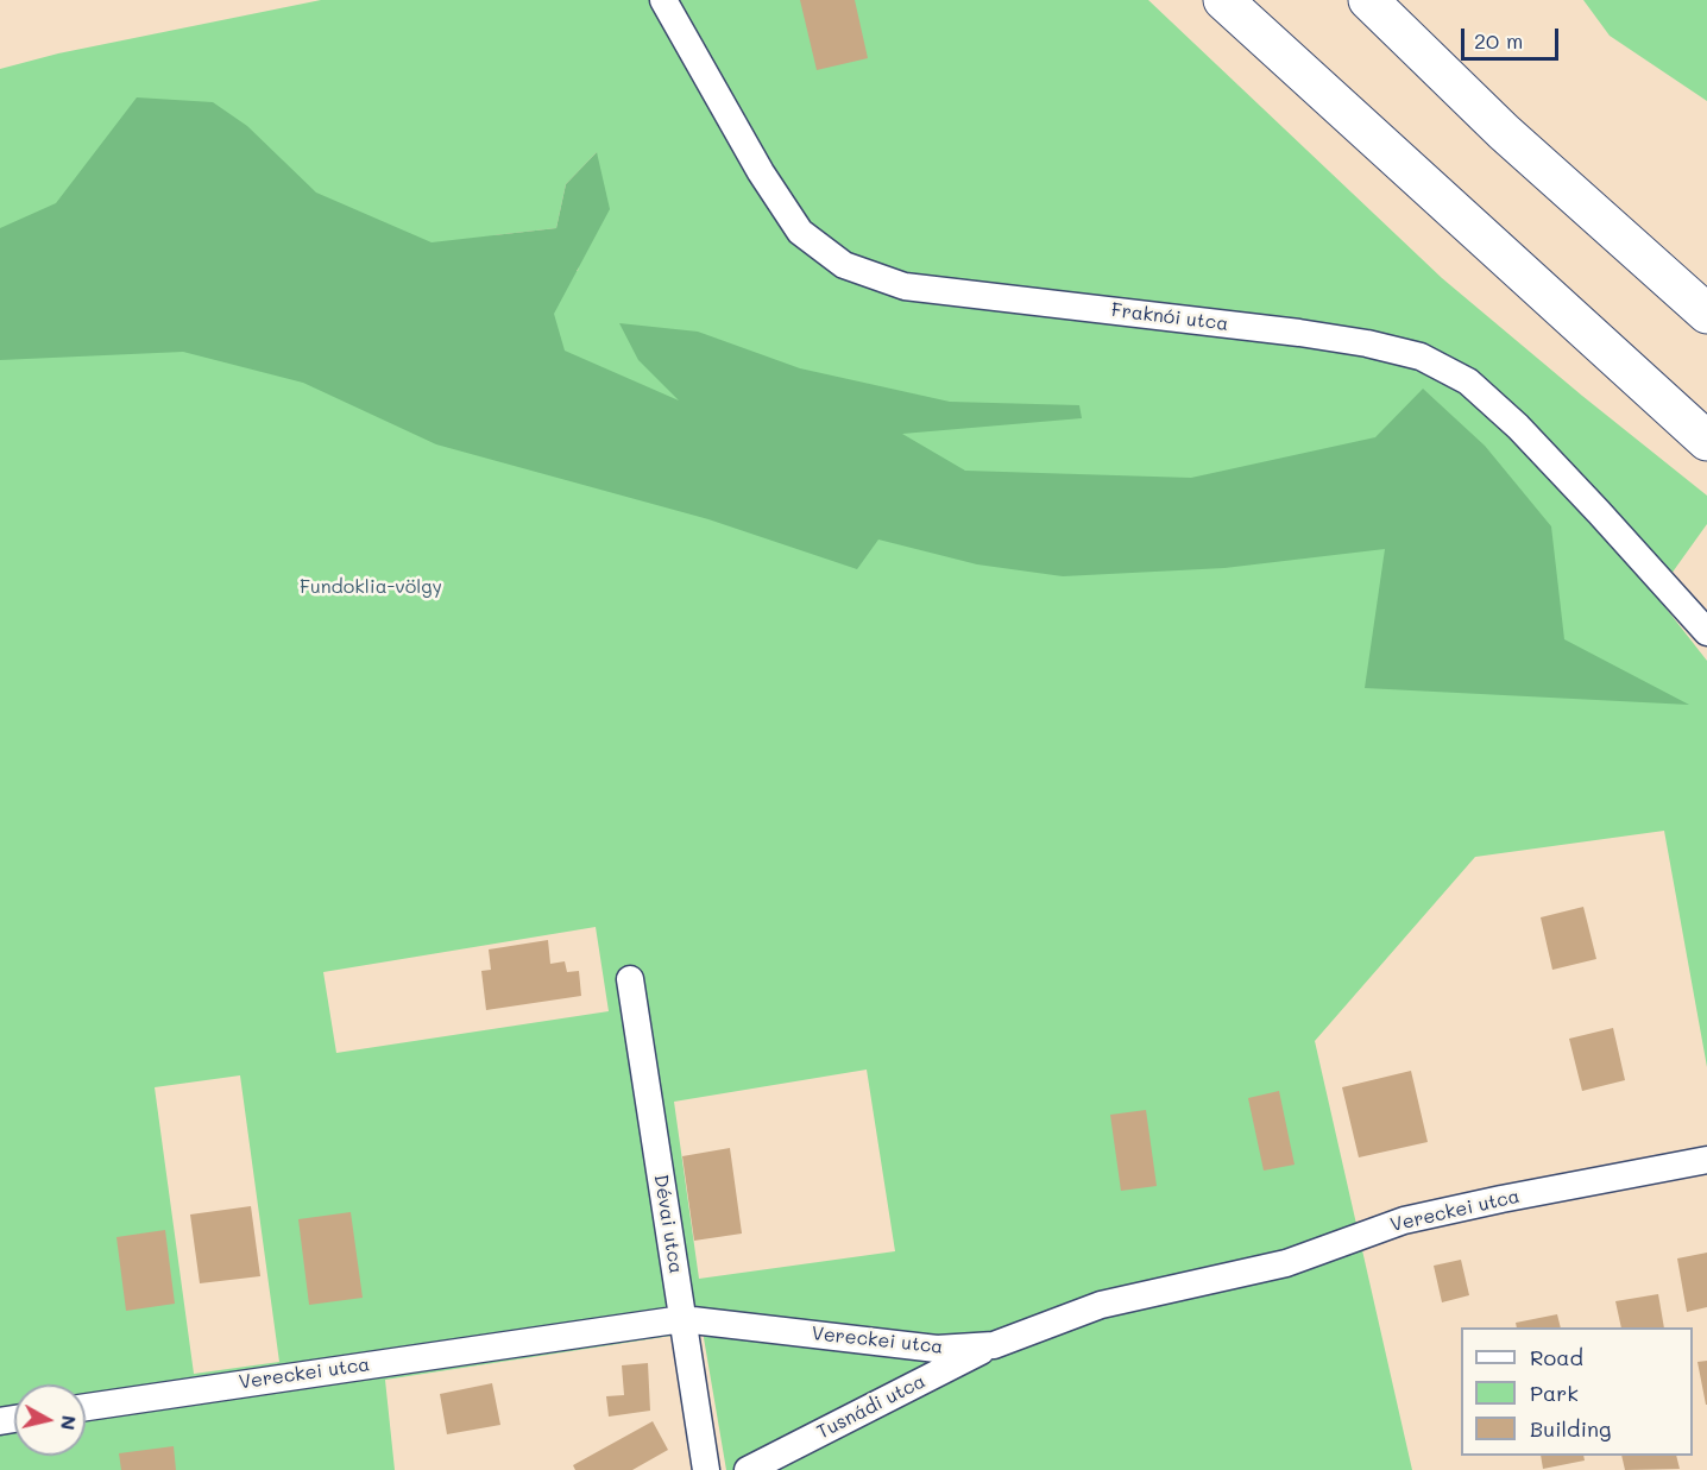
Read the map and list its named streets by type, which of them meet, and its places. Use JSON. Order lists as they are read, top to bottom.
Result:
{
  "streets": {
    "street": [
      "Fraknói utca",
      "Vereckei utca",
      "Dévai utca",
      "Tusnádi utca"
    ]
  },
  "crossings": [
    ["Vereckei utca", "Dévai utca"],
    ["Vereckei utca", "Tusnádi utca"]
  ],
  "parks": ["Fundoklia-völgy"],
  "legend": ["Road", "Park", "Building"],
  "scale_bar": "20 m",
  "north": "right"
}
